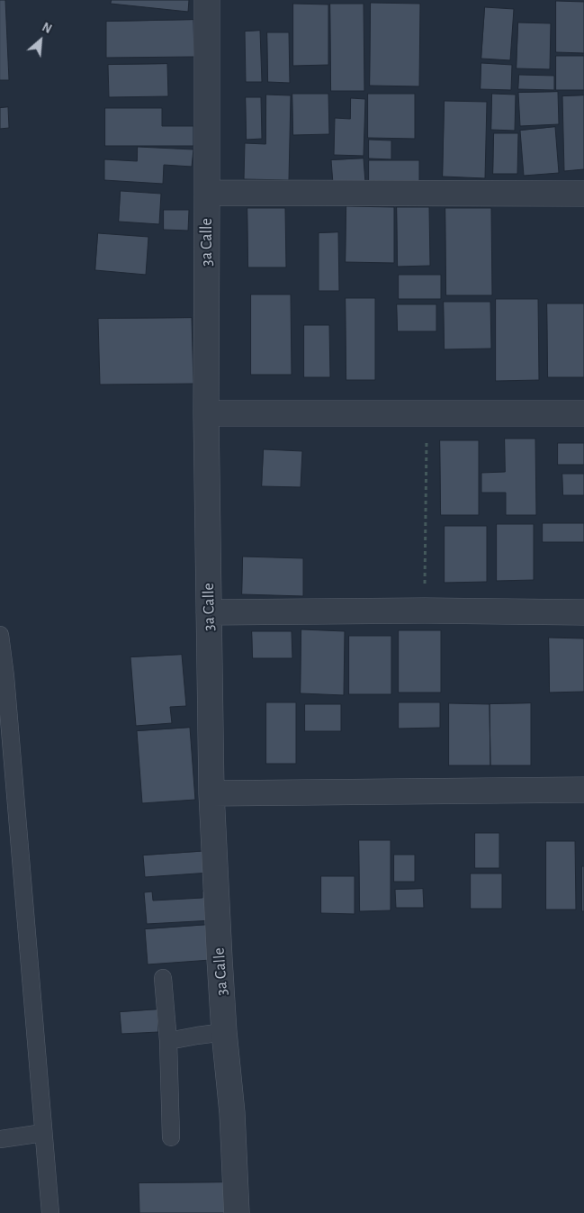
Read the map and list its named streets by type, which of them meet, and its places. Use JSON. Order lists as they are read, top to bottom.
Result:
{
  "streets": {
    "street": ["3a Calle"]
  },
  "north": "top right"
}
